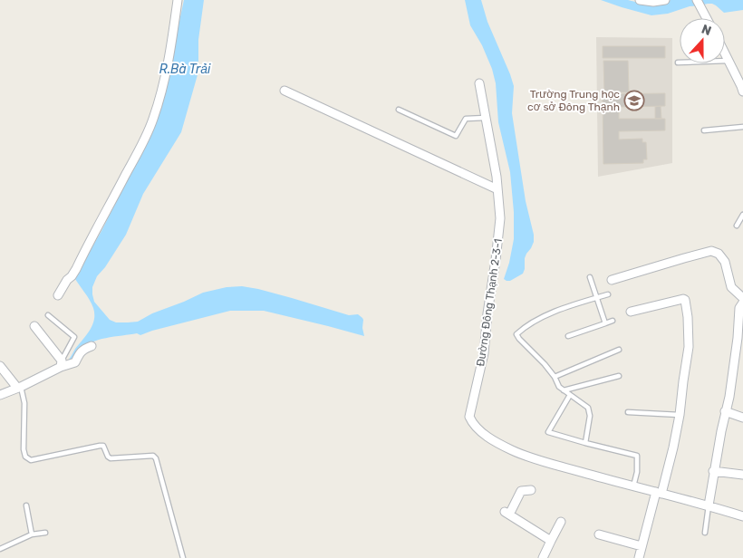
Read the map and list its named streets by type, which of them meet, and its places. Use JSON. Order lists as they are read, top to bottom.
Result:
{
  "streets": {
    "street": ["Đường Đông Thạnh 2-3-1"]
  },
  "water": ["R.Bà Trải"],
  "places": {
    "school or university": ["Trường Trung học cơ sở Đông Thạnh"]
  },
  "north": "top"
}
